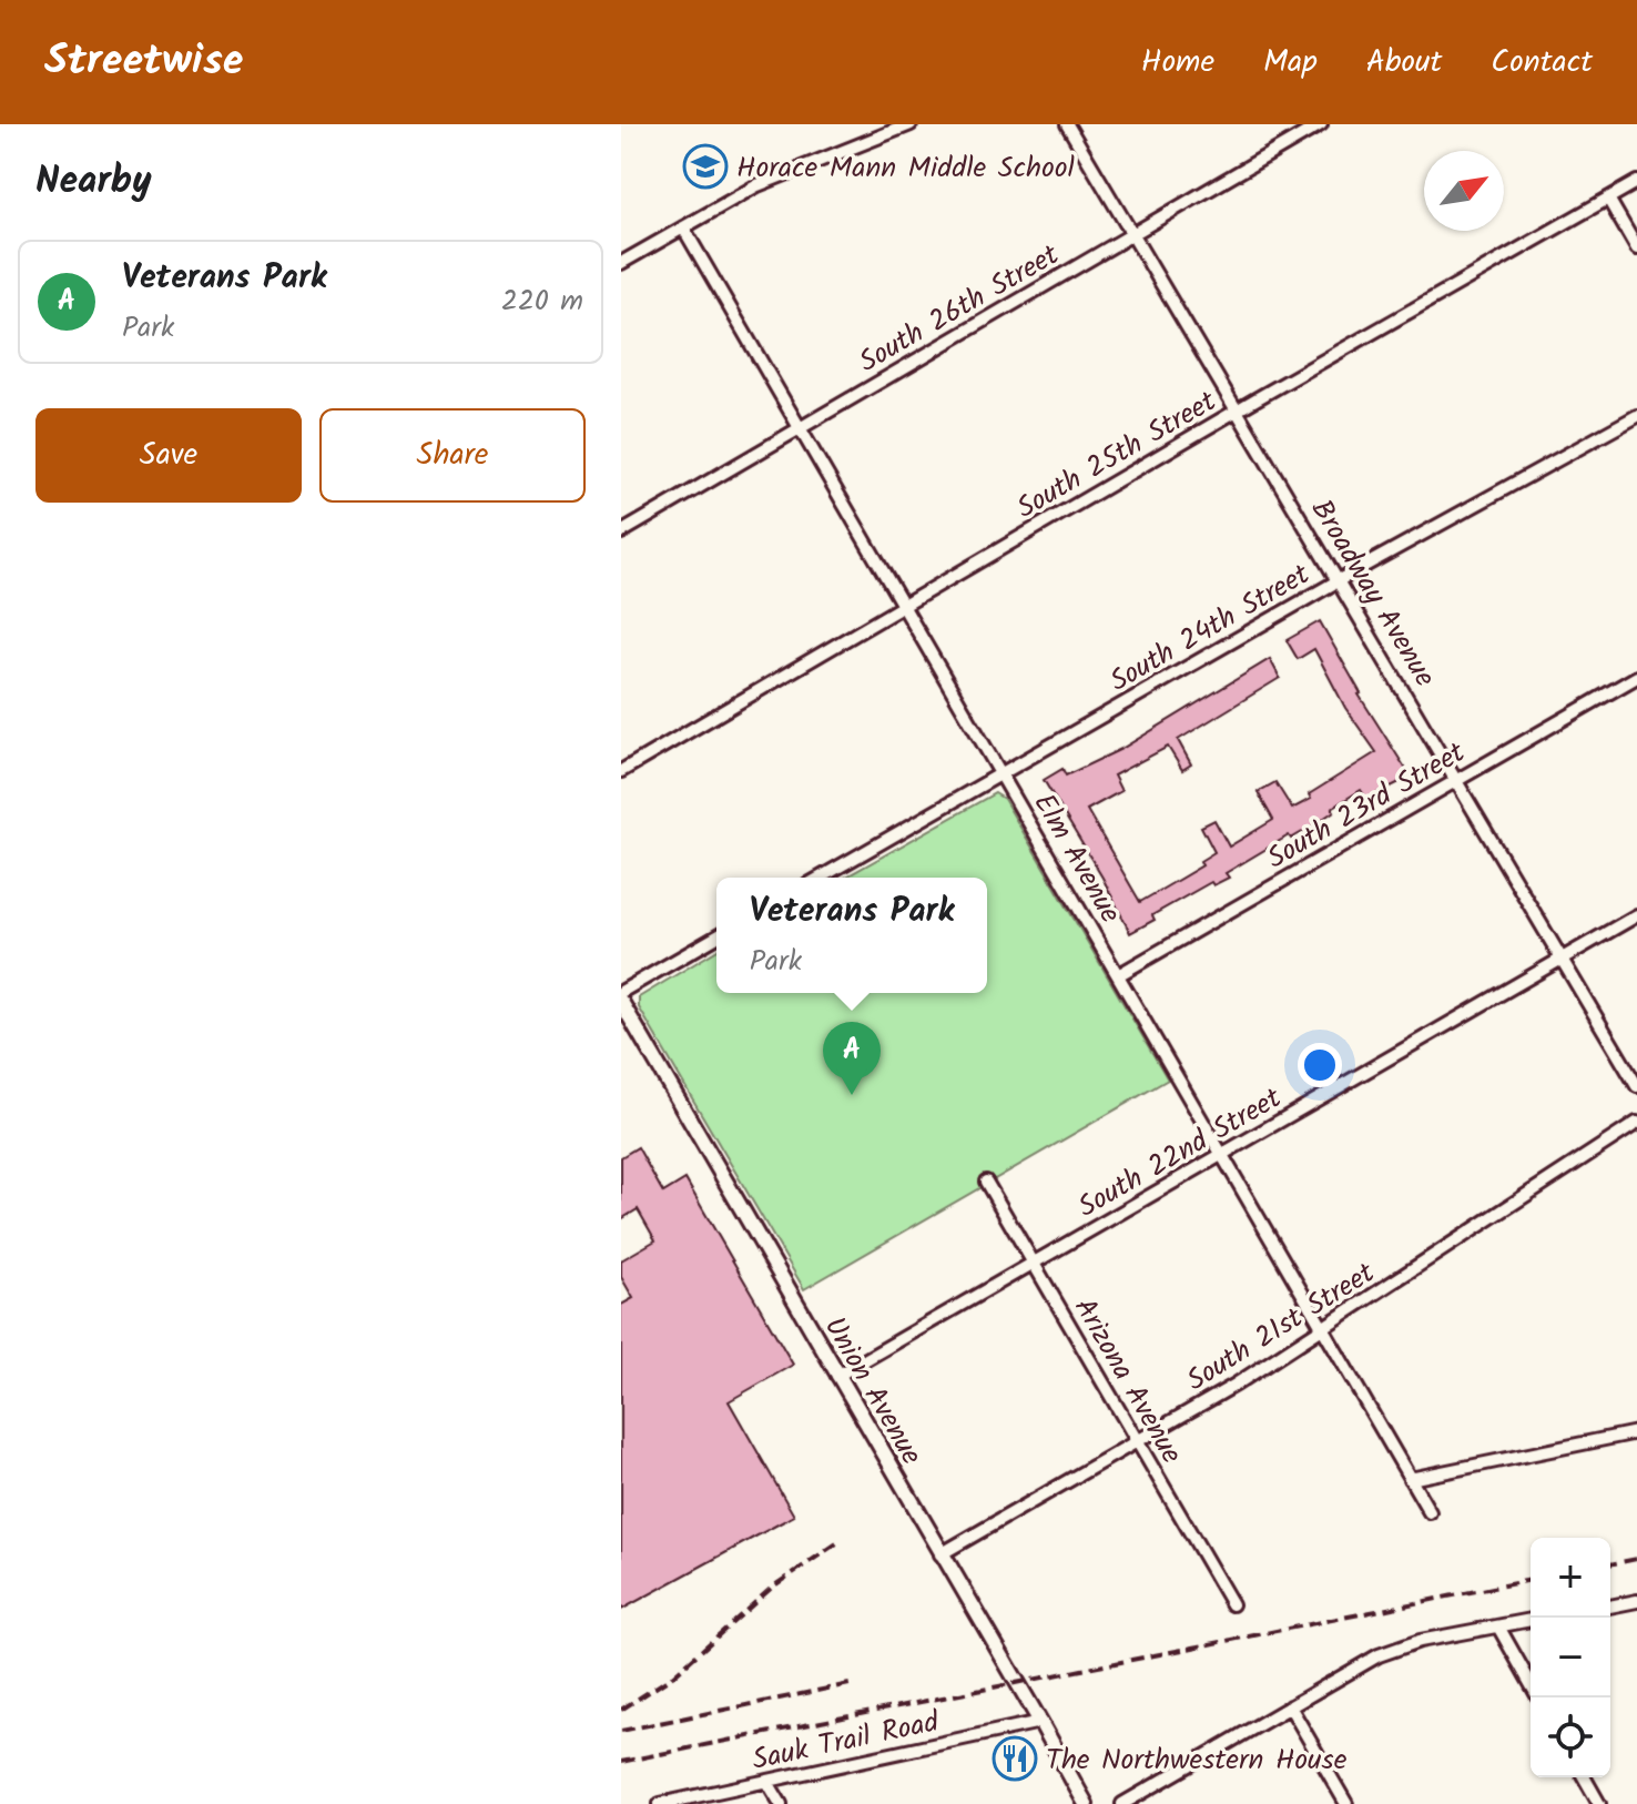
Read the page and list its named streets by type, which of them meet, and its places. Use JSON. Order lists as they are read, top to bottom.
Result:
{
  "streets": {
    "street": [
      "South 26th Street",
      "South 25th Street",
      "Broadway Avenue",
      "South 24th Street",
      "South 23rd Street",
      "Elm Avenue",
      "South 22nd Street",
      "South 21st Street",
      "Arizona Avenue",
      "Union Avenue",
      "Sauk Trail Road"
    ]
  },
  "crossings": [
    ["South 26th Street", "Broadway Avenue"],
    ["South 26th Street", "Elm Avenue"],
    ["South 25th Street", "Broadway Avenue"],
    ["South 25th Street", "Elm Avenue"],
    ["Broadway Avenue", "South 24th Street"],
    ["Broadway Avenue", "South 23rd Street"],
    ["Broadway Avenue", "South 22nd Street"],
    ["South 24th Street", "Elm Avenue"],
    ["South 23rd Street", "Elm Avenue"],
    ["Elm Avenue", "South 22nd Street"],
    ["Elm Avenue", "South 21st Street"],
    ["South 22nd Street", "Arizona Avenue"],
    ["South 22nd Street", "Union Avenue"],
    ["South 21st Street", "Arizona Avenue"],
    ["South 21st Street", "Union Avenue"],
    ["Union Avenue", "Sauk Trail Road"]
  ],
  "places": {
    "school or university": ["Horace Mann Middle School"],
    "restaurant": ["The Northwestern House"]
  },
  "north": "top right",
  "page": {
    "header": "Streetwise",
    "nav": [
      "Home",
      "Map",
      "About",
      "Contact"
    ],
    "heading": "Nearby",
    "list": [
      {
        "mark": "A",
        "name": "Veterans Park",
        "note": "Park",
        "value": "220 m"
      }
    ],
    "buttons": ["Save", "Share"],
    "popup": ["Veterans Park", "Park"],
    "pins": "A",
    "map_buttons": ["+", "−"]
  }
}
